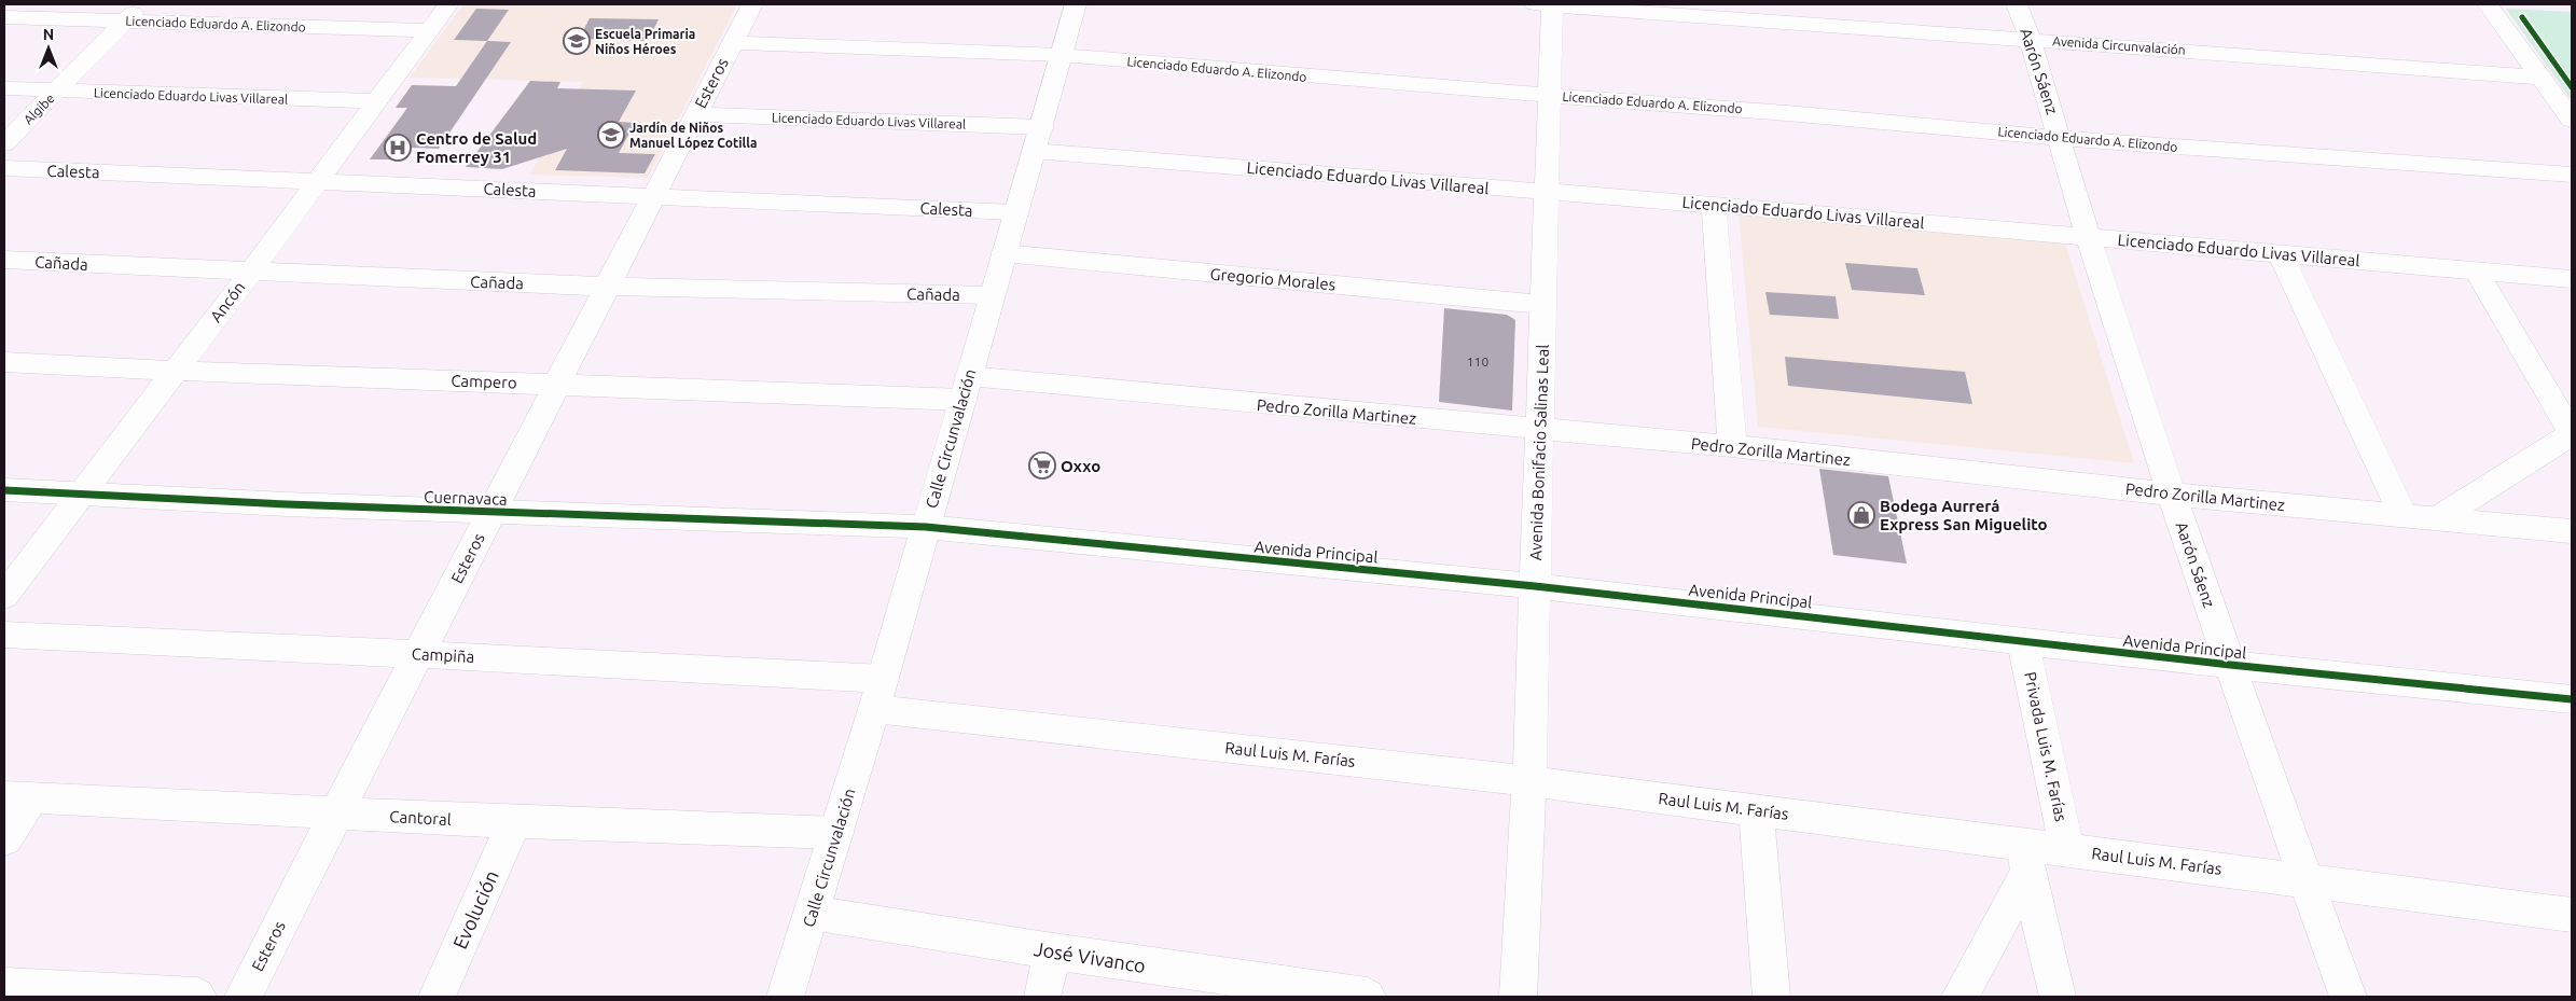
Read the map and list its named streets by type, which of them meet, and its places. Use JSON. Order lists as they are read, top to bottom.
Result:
{
  "streets": {
    "street": [
      "Licenciado Eduardo A. Elizondo",
      "Avenida Circunvalación",
      "Aarón Sáenz",
      "Esteros",
      "Licenciado Eduardo Livas Villareal",
      "Algibe",
      "Calesta",
      "Cañada",
      "Gregorio Morales",
      "Ancón",
      "Campero",
      "Pedro Zorilla Martinez",
      "Calle Circunvalación",
      "Avenida Bonifacio Salinas Leal",
      "Cuernavaca",
      "Avenida Principal",
      "Campiña",
      "Privada Luis M. Farías",
      "Raul Luis M. Farías",
      "Cantoral",
      "Evolución",
      "José Vivanco"
    ]
  },
  "crossings": [
    ["Licenciado Eduardo A. Elizondo", "Aarón Sáenz"],
    ["Licenciado Eduardo A. Elizondo", "Esteros"],
    ["Licenciado Eduardo A. Elizondo", "Algibe"],
    ["Licenciado Eduardo A. Elizondo", "Ancón"],
    ["Licenciado Eduardo A. Elizondo", "Calle Circunvalación"],
    ["Licenciado Eduardo A. Elizondo", "Avenida Bonifacio Salinas Leal"],
    ["Avenida Circunvalación", "Aarón Sáenz"],
    ["Avenida Circunvalación", "Avenida Bonifacio Salinas Leal"],
    ["Aarón Sáenz", "Licenciado Eduardo Livas Villareal"],
    ["Aarón Sáenz", "Pedro Zorilla Martinez"],
    ["Aarón Sáenz", "Avenida Principal"],
    ["Aarón Sáenz", "Raul Luis M. Farías"],
    ["Esteros", "Licenciado Eduardo Livas Villareal"],
    ["Esteros", "Calesta"],
    ["Esteros", "Cañada"],
    ["Esteros", "Campero"],
    ["Esteros", "Cuernavaca"],
    ["Esteros", "Campiña"],
    ["Esteros", "Cantoral"],
    ["Licenciado Eduardo Livas Villareal", "Algibe"],
    ["Licenciado Eduardo Livas Villareal", "Ancón"],
    ["Licenciado Eduardo Livas Villareal", "Calle Circunvalación"],
    ["Licenciado Eduardo Livas Villareal", "Avenida Bonifacio Salinas Leal"],
    ["Calesta", "Ancón"],
    ["Calesta", "Calle Circunvalación"],
    ["Cañada", "Ancón"],
    ["Cañada", "Calle Circunvalación"],
    ["Gregorio Morales", "Calle Circunvalación"],
    ["Gregorio Morales", "Avenida Bonifacio Salinas Leal"],
    ["Ancón", "Campero"],
    ["Ancón", "Cuernavaca"],
    ["Campero", "Pedro Zorilla Martinez"],
    ["Campero", "Calle Circunvalación"],
    ["Pedro Zorilla Martinez", "Calle Circunvalación"],
    ["Pedro Zorilla Martinez", "Avenida Bonifacio Salinas Leal"],
    ["Calle Circunvalación", "Cuernavaca"],
    ["Calle Circunvalación", "Avenida Principal"],
    ["Calle Circunvalación", "Campiña"],
    ["Calle Circunvalación", "Raul Luis M. Farías"],
    ["Calle Circunvalación", "Cantoral"],
    ["Calle Circunvalación", "José Vivanco"],
    ["Avenida Bonifacio Salinas Leal", "Avenida Principal"],
    ["Avenida Bonifacio Salinas Leal", "Raul Luis M. Farías"],
    ["Cuernavaca", "Avenida Principal"],
    ["Avenida Principal", "Privada Luis M. Farías"],
    ["Campiña", "Raul Luis M. Farías"],
    ["Privada Luis M. Farías", "Raul Luis M. Farías"],
    ["Cantoral", "Evolución"]
  ],
  "places": {
    "school or university": ["Escuela Primaria Niños Héroes", "Jardín de Niños Manuel López Cotilla"],
    "hospital": ["Centro de Salud Fomerrey 31"],
    "supermarket": ["Oxxo"],
    "shop": ["Bodega Aurrerá Express San Miguelito"]
  },
  "house_numbers": ["110"],
  "north": "top"
}
